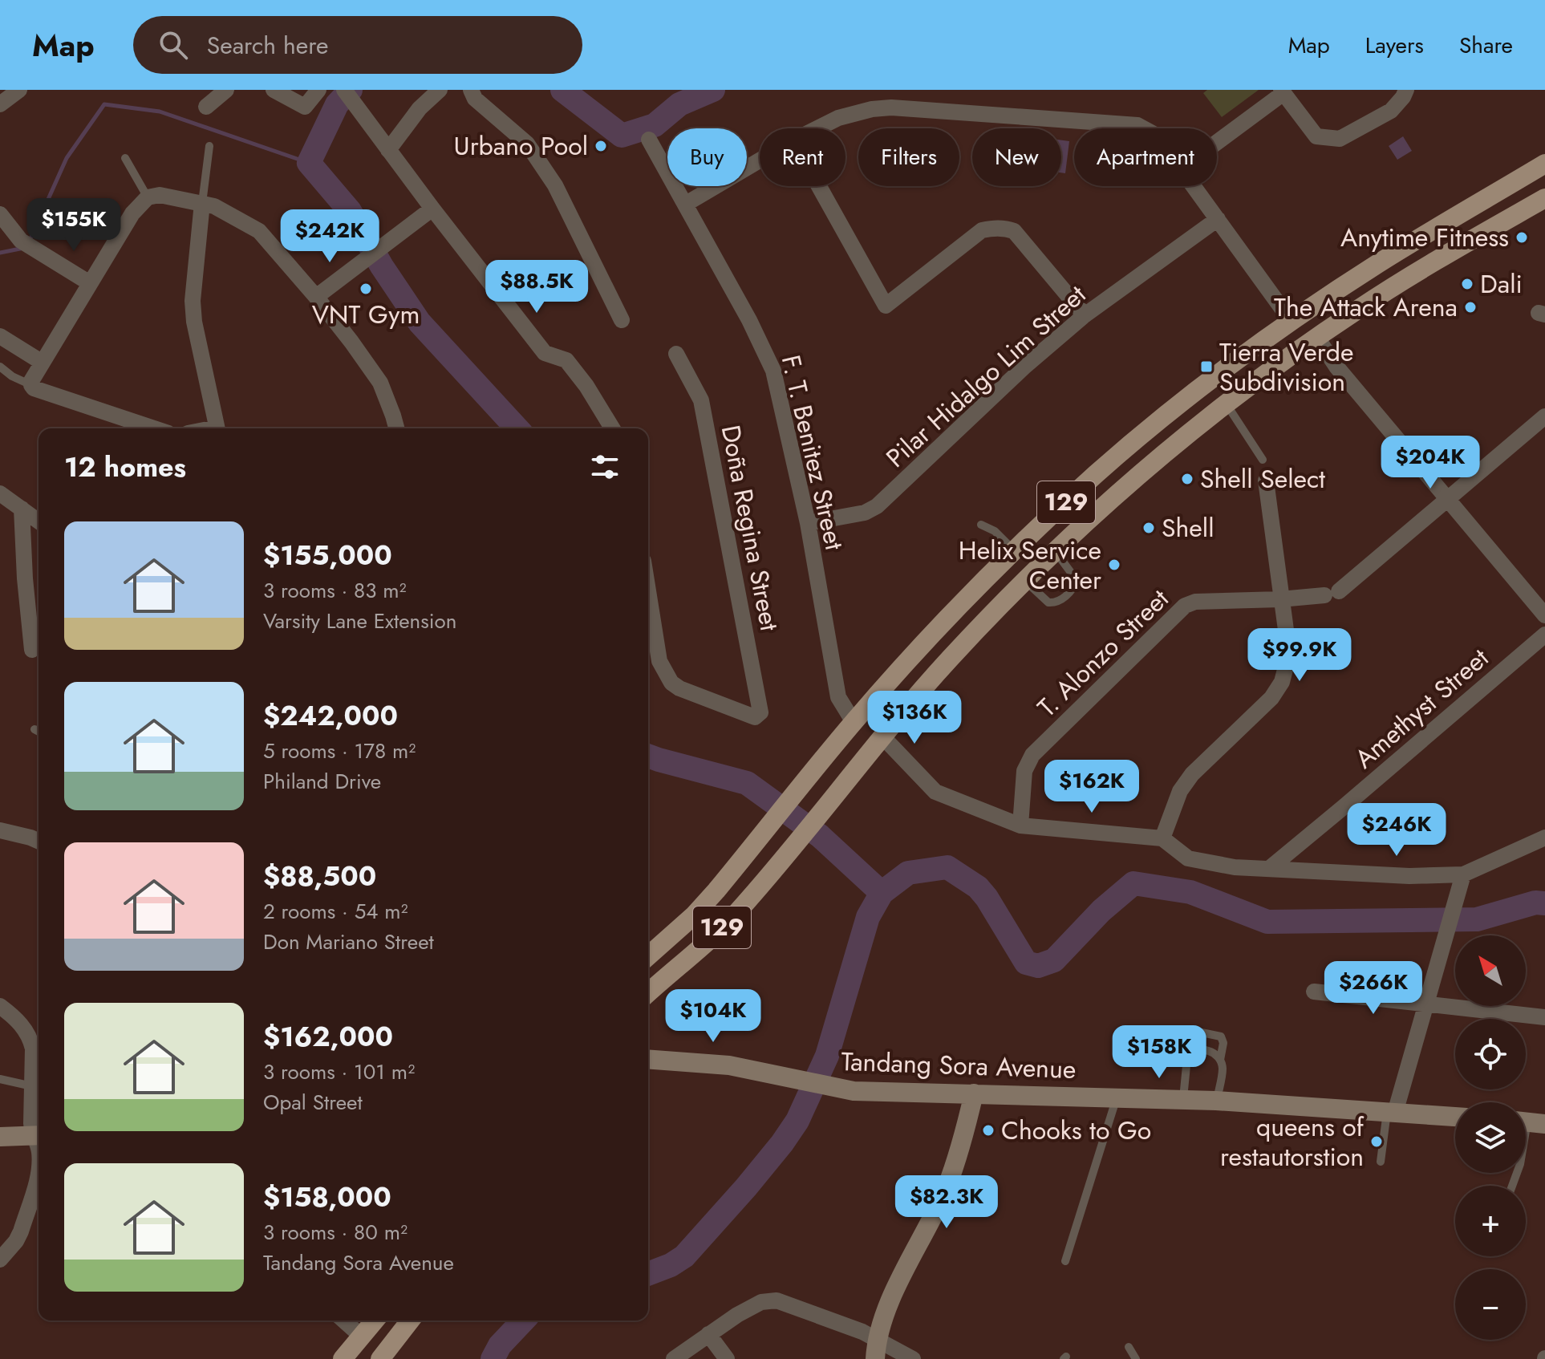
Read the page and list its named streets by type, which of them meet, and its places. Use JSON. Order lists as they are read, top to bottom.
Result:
{
  "streets": {
    "main road": ["129", "Tandang Sora Avenue"],
    "street": [
      "Pilar Hidalgo Lim Street",
      "F. T. Benitez Street",
      "Doña Regina Street",
      "T. Alonzo Street",
      "Amethyst Street"
    ]
  },
  "crossings": [
    ["Pilar Hidalgo Lim Street", "F. T. Benitez Street"],
    ["F. T. Benitez Street", "129"]
  ],
  "places": {
    "other": [
      "Urbano Pool",
      "Anytime Fitness",
      "Dali",
      "VNT Gym",
      "The Attack Arena",
      "Shell Select",
      "Shell",
      "Helix Service Center",
      "Chooks to Go",
      "queens of restautorstion"
    ],
    "transit": ["Tierra Verde Subdivision"]
  },
  "north": "top left",
  "page": {
    "header": "Map",
    "search": "Search here",
    "nav": ["Map", "Layers", "Share"],
    "chip": [
      "Buy",
      "Rent",
      "Filters",
      "New",
      "Apartment"
    ],
    "price": [
      "$155K",
      "$242K",
      "$88.5K",
      "$204K",
      "$99.9K",
      "$136K",
      "$162K",
      "$246K",
      "$266K",
      "$104K",
      "$158K",
      "$82.3K"
    ],
    "heading": "12 homes",
    "list": [
      {
        "name": "$155,000",
        "note": "3 rooms · 83 m² · Varsity Lane Extension"
      },
      {
        "name": "$242,000",
        "note": "5 rooms · 178 m² · Philand Drive"
      },
      {
        "name": "$88,500",
        "note": "2 rooms · 54 m² · Don Mariano Street"
      },
      {
        "name": "$162,000",
        "note": "3 rooms · 101 m² · Opal Street"
      },
      {
        "name": "$158,000",
        "note": "3 rooms · 80 m² · Tandang Sora Avenue"
      }
    ],
    "map_buttons": ["+", "−"]
  }
}
